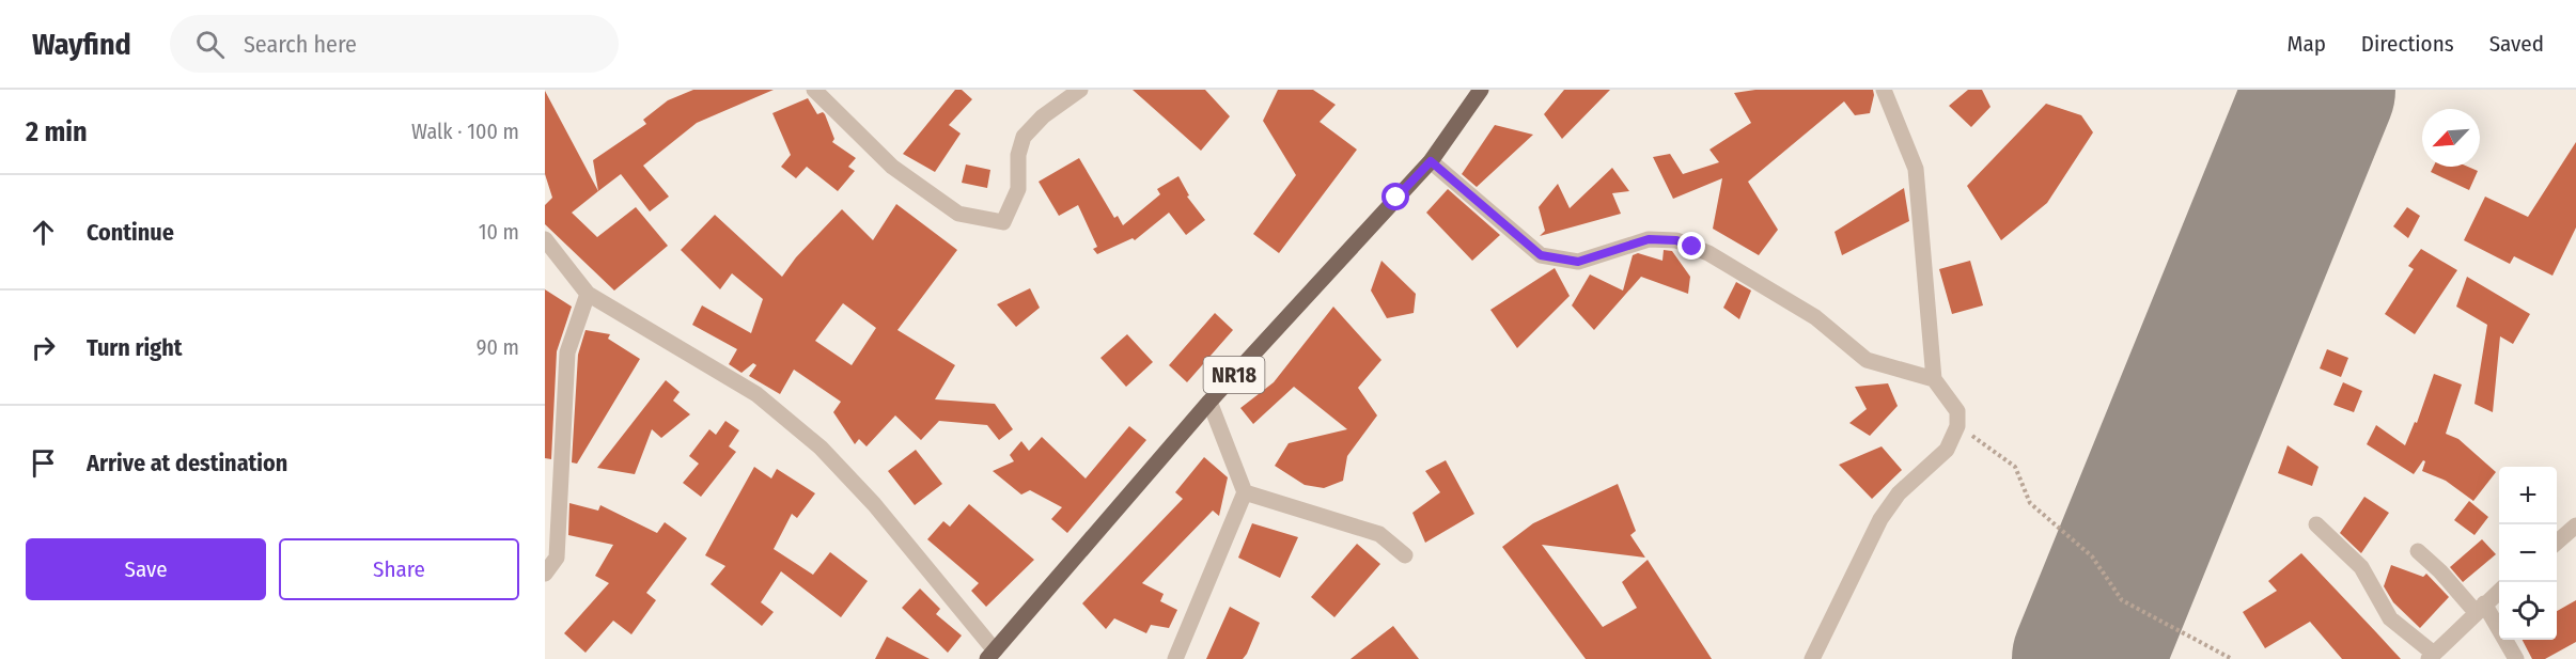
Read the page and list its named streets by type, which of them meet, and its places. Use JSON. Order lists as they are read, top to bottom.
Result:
{
  "streets": {
    "main road": ["NR18"]
  },
  "north": "bottom left",
  "page": {
    "header": "Wayfind",
    "search": "Search here",
    "nav": ["Map", "Directions", "Saved"],
    "heading": ["2 min", "Walk · 100 m"],
    "list": [
      ["Continue", "10 m"],
      ["Turn right", "90 m"],
      "Arrive at destination"
    ],
    "map_buttons": ["+", "−"],
    "buttons": ["Save", "Share"]
  }
}
